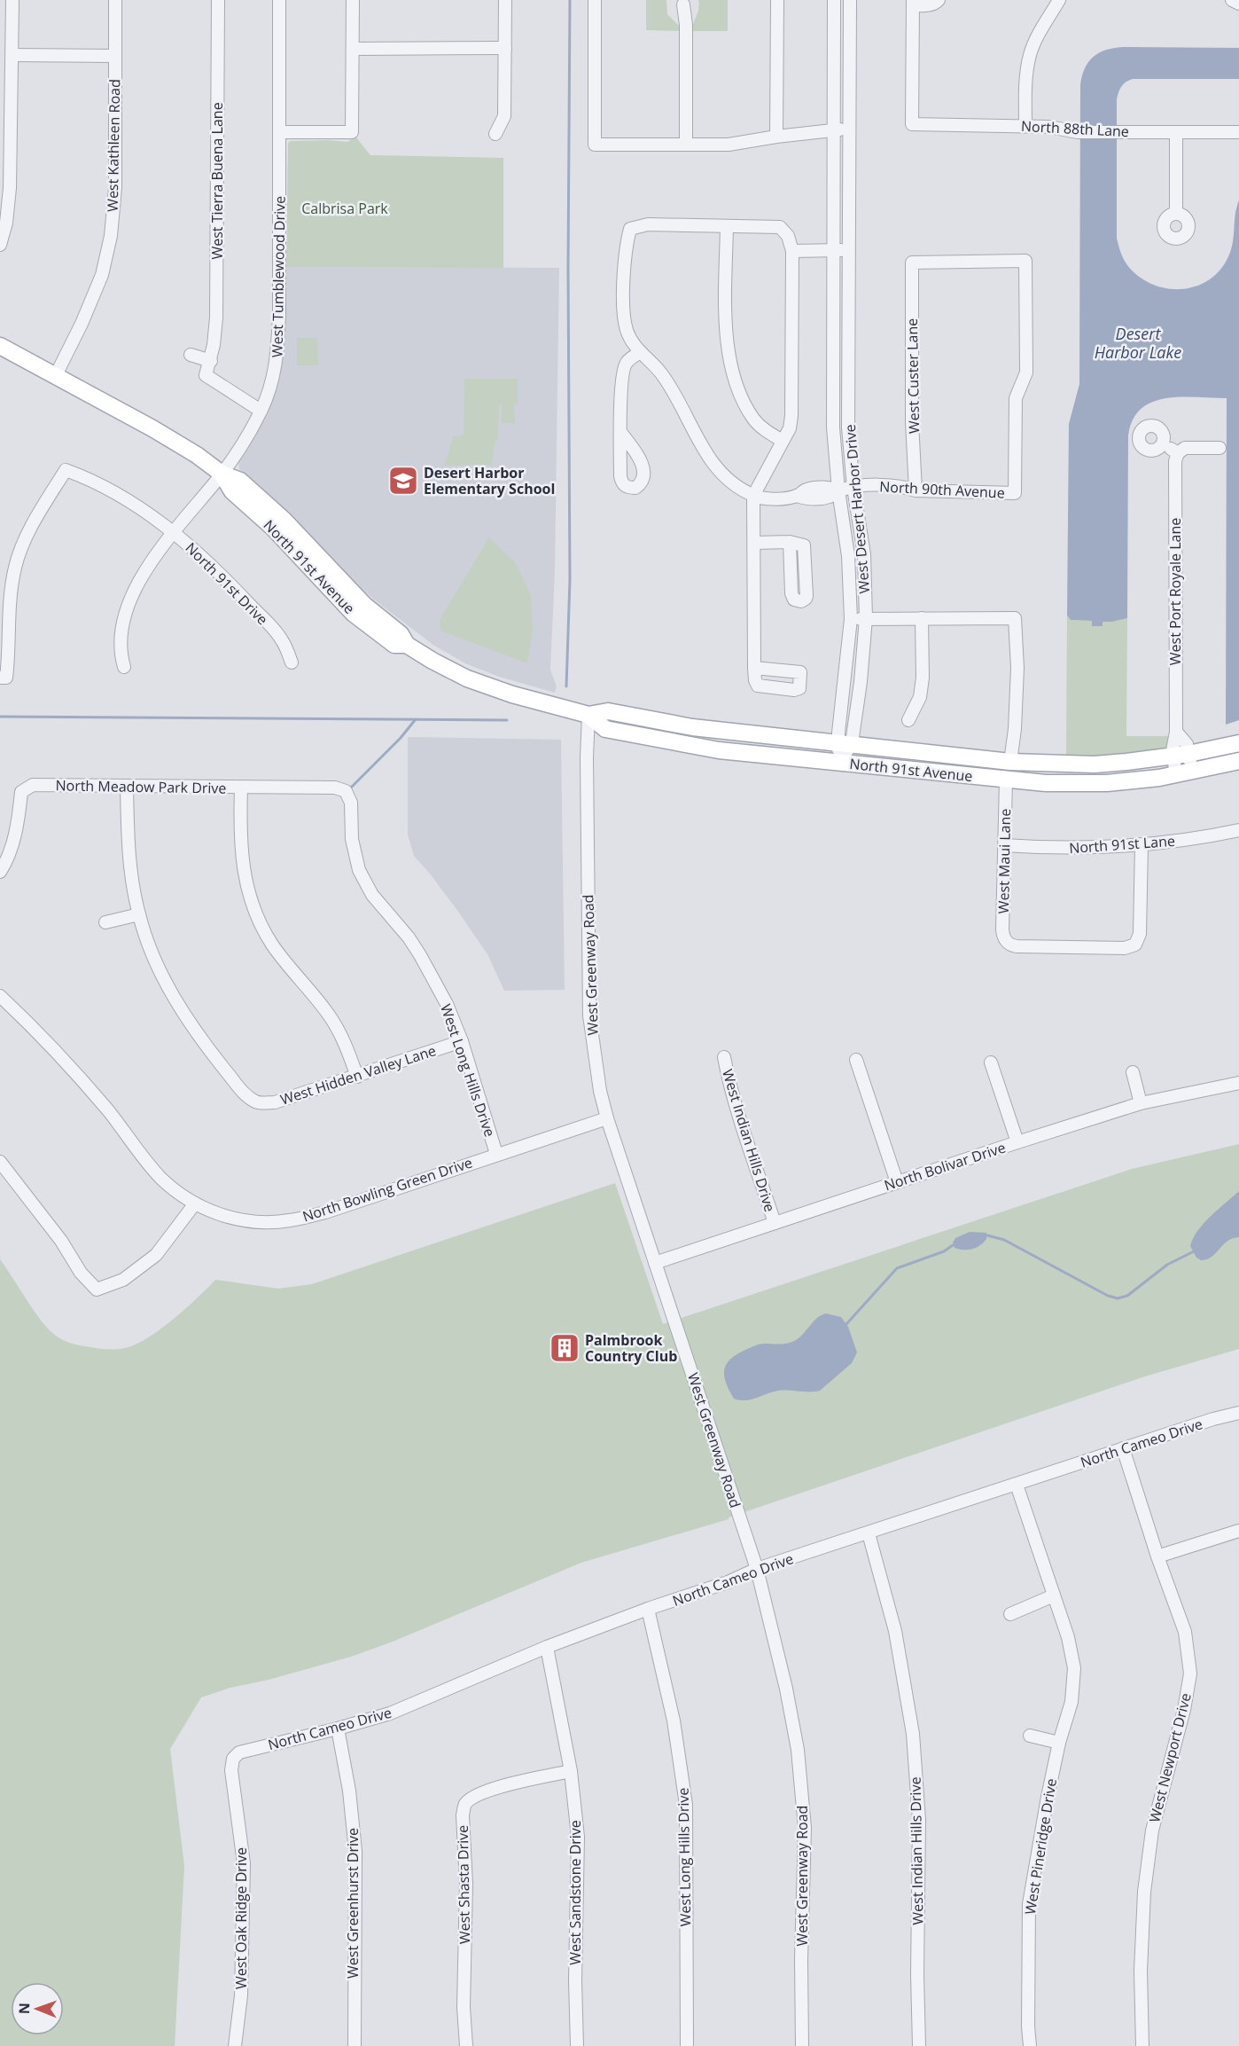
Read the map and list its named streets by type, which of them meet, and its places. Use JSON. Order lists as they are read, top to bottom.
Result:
{
  "streets": {
    "main road": ["North 91st Avenue"],
    "street": [
      "North 88th Lane",
      "West Kathleen Road",
      "West Tierra Buena Lane",
      "West Tumblewood Drive",
      "West Custer Lane",
      "North 90th Avenue",
      "West Desert Harbor Drive",
      "North 91st Drive",
      "West Port Royale Lane",
      "North Meadow Park Drive",
      "North 91st Lane",
      "West Maui Lane",
      "West Greenway Road",
      "West Long Hills Drive",
      "West Hidden Valley Lane",
      "West Indian Hills Drive",
      "North Bolivar Drive",
      "North Bowling Green Drive",
      "North Cameo Drive",
      "West Newport Drive",
      "West Pineridge Drive",
      "West Shasta Drive",
      "West Sandstone Drive",
      "West Greenhurst Drive",
      "West Oak Ridge Drive"
    ]
  },
  "crossings": [
    ["West Kathleen Road", "North 91st Avenue"],
    ["West Tierra Buena Lane", "West Tumblewood Drive"],
    ["West Tumblewood Drive", "North 91st Avenue"],
    ["West Tumblewood Drive", "North 91st Drive"],
    ["West Custer Lane", "North 90th Avenue"],
    ["North 90th Avenue", "West Desert Harbor Drive"],
    ["West Desert Harbor Drive", "North 91st Avenue"],
    ["North 91st Avenue", "West Port Royale Lane"],
    ["North 91st Avenue", "West Maui Lane"],
    ["North 91st Avenue", "West Greenway Road"],
    ["North Meadow Park Drive", "West Long Hills Drive"],
    ["North Meadow Park Drive", "West Hidden Valley Lane"],
    ["North 91st Lane", "West Maui Lane"],
    ["West Greenway Road", "North Bolivar Drive"],
    ["West Greenway Road", "North Bowling Green Drive"],
    ["West Greenway Road", "North Cameo Drive"],
    ["West Long Hills Drive", "West Hidden Valley Lane"],
    ["West Long Hills Drive", "North Bowling Green Drive"],
    ["West Long Hills Drive", "North Cameo Drive"],
    ["West Indian Hills Drive", "North Bolivar Drive"],
    ["West Indian Hills Drive", "North Cameo Drive"],
    ["North Cameo Drive", "West Newport Drive"],
    ["North Cameo Drive", "West Pineridge Drive"],
    ["North Cameo Drive", "West Sandstone Drive"],
    ["North Cameo Drive", "West Greenhurst Drive"],
    ["North Cameo Drive", "West Oak Ridge Drive"],
    ["West Shasta Drive", "West Sandstone Drive"]
  ],
  "water": ["Desert Harbor Lake"],
  "parks": ["Calbrisa Park"],
  "places": {
    "school or university": ["Desert Harbor Elementary School"],
    "building": ["Palmbrook Country Club"]
  },
  "north": "left"
}
